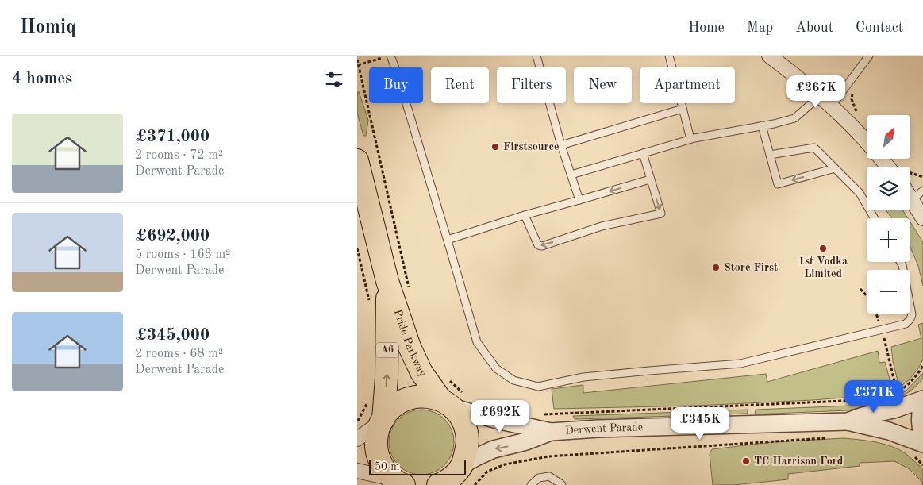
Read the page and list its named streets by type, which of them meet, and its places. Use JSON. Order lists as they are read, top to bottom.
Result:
{
  "streets": {
    "main road": ["Pride Parkway", "A6"],
    "street": ["Derwent Parade"]
  },
  "crossings": [
    ["Pride Parkway", "A6"],
    ["Pride Parkway", "Derwent Parade"],
    ["A6", "Derwent Parade"]
  ],
  "places": [
    "Firstsource",
    "1st Vodka Limited",
    "Store First",
    "TC Harrison Ford"
  ],
  "scale_bar": "50 m",
  "north": "top right",
  "page": {
    "header": "Homiq",
    "nav": [
      "Home",
      "Map",
      "About",
      "Contact"
    ],
    "heading": "4 homes",
    "chip": [
      "Buy",
      "Rent",
      "Filters",
      "New",
      "Apartment"
    ],
    "price": [
      "£267K",
      "£371K",
      "£692K",
      "£345K"
    ],
    "list": [
      {
        "name": "£371,000",
        "note": "2 rooms · 72 m² · Derwent Parade"
      },
      {
        "name": "£692,000",
        "note": "5 rooms · 163 m² · Derwent Parade"
      },
      {
        "name": "£345,000",
        "note": "2 rooms · 68 m² · Derwent Parade"
      }
    ],
    "map_buttons": ["+", "−"],
    "scale": "50 m"
  }
}
